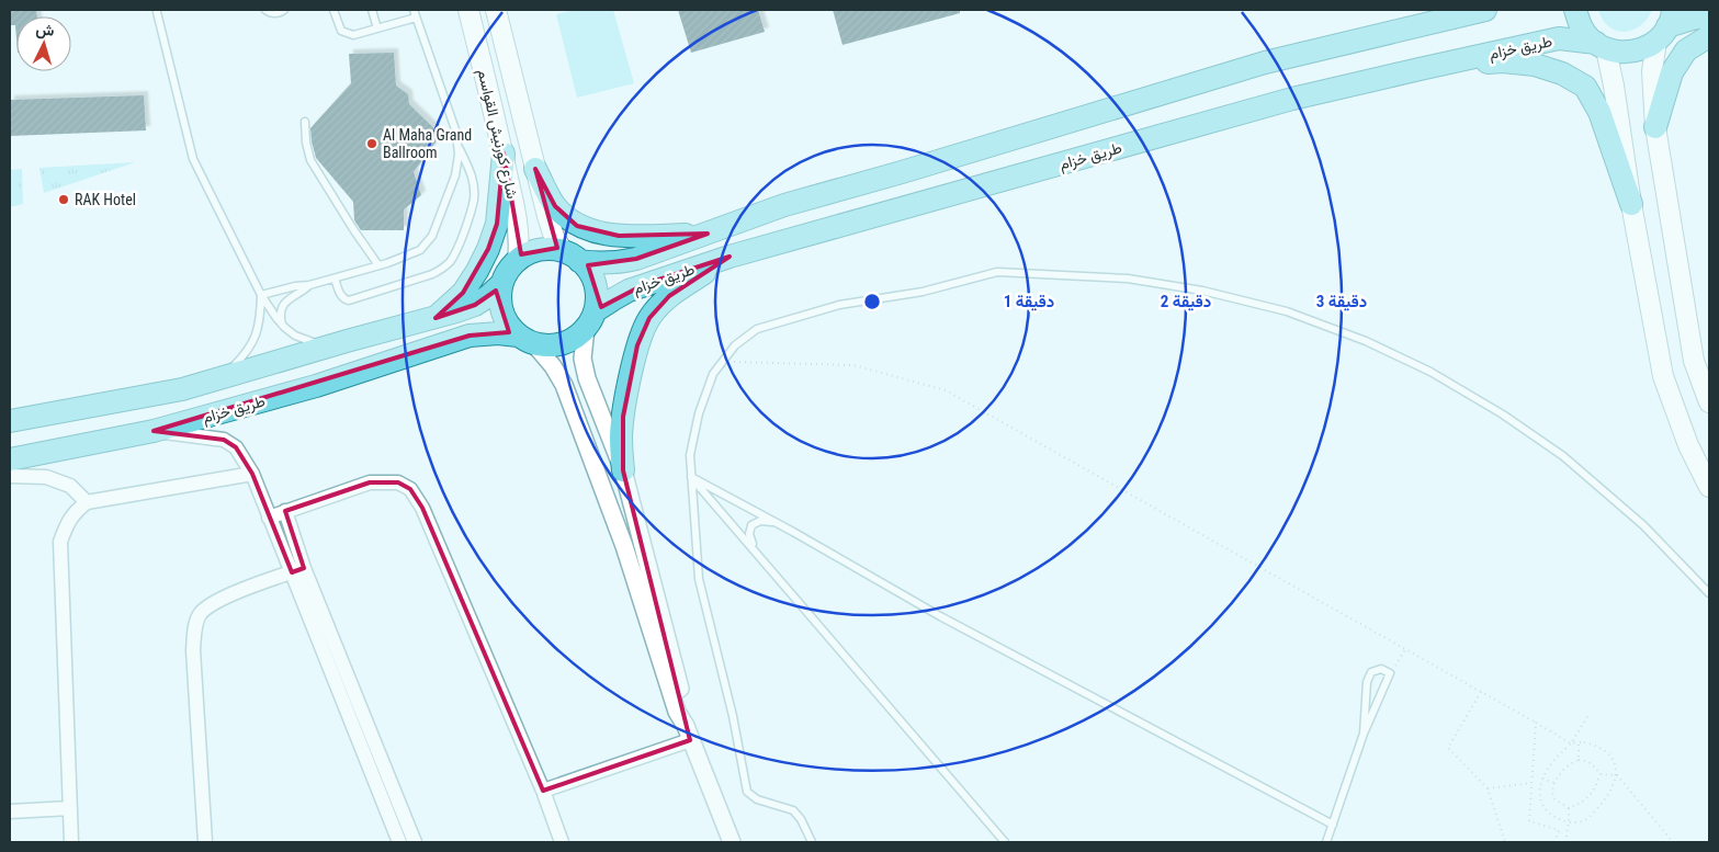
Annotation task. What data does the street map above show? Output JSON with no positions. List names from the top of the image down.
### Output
{
  "streets": {
    "main road": ["طريق خزام", "شارع كورنيش القواسم"]
  },
  "crossings": [
    ["طريق خزام", "شارع كورنيش القواسم"]
  ],
  "places": ["Al Maha Grand Ballroom", "RAK Hotel"],
  "north": "top",
  "rings": ["1 دقيقة", "2 دقيقة", "3 دقيقة"]
}
